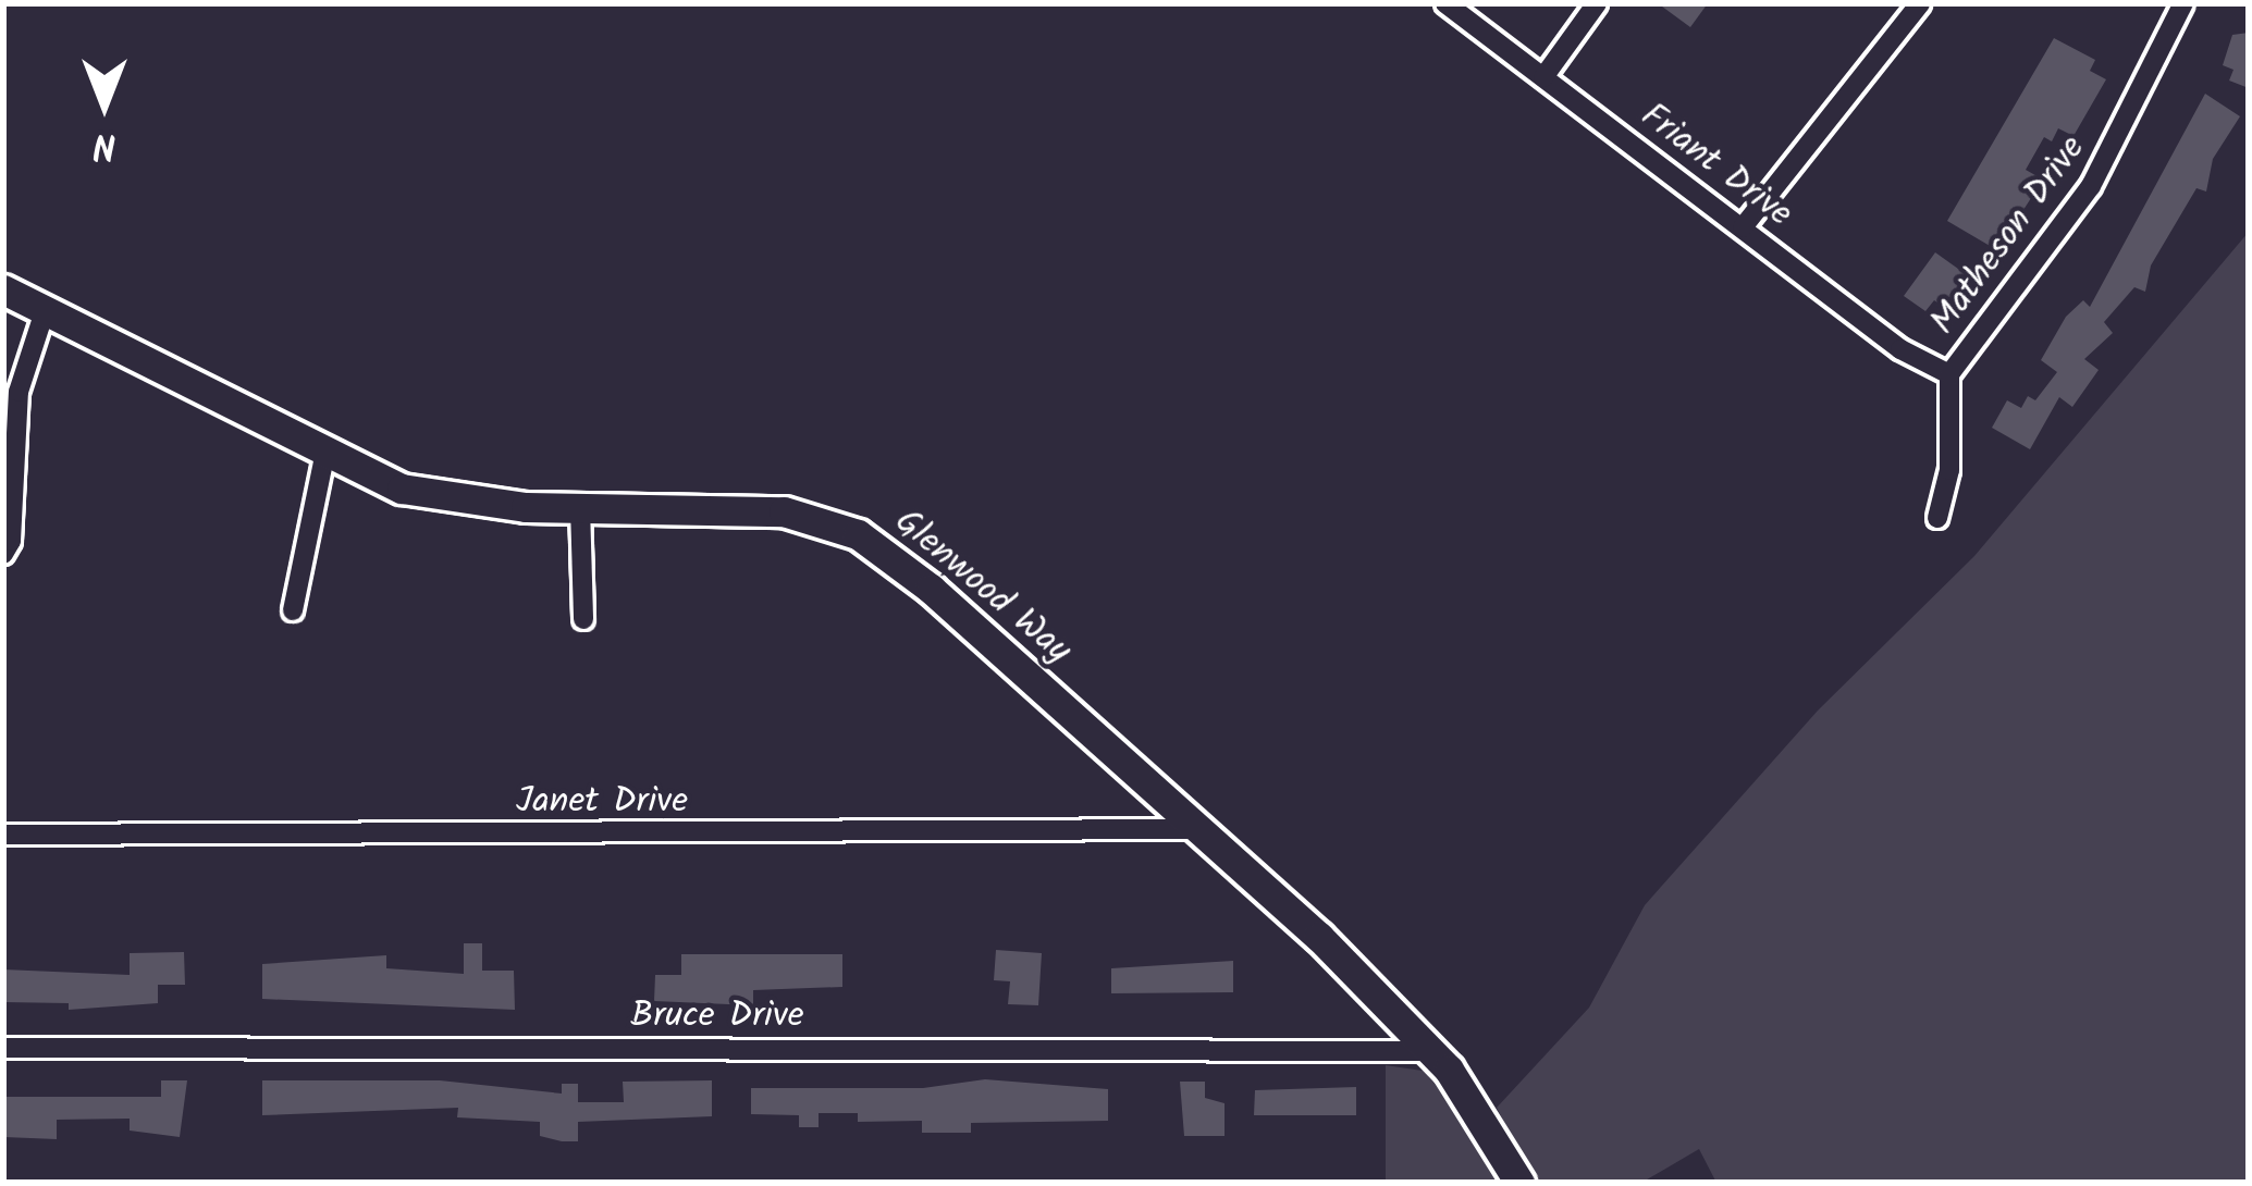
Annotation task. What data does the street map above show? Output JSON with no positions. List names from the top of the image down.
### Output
{
  "streets": {
    "street": [
      "Friant Drive",
      "Matheson Drive",
      "Glenwood Way",
      "Janet Drive",
      "Bruce Drive"
    ]
  },
  "crossings": [
    ["Friant Drive", "Matheson Drive"],
    ["Glenwood Way", "Janet Drive"],
    ["Glenwood Way", "Bruce Drive"]
  ],
  "north": "bottom"
}
